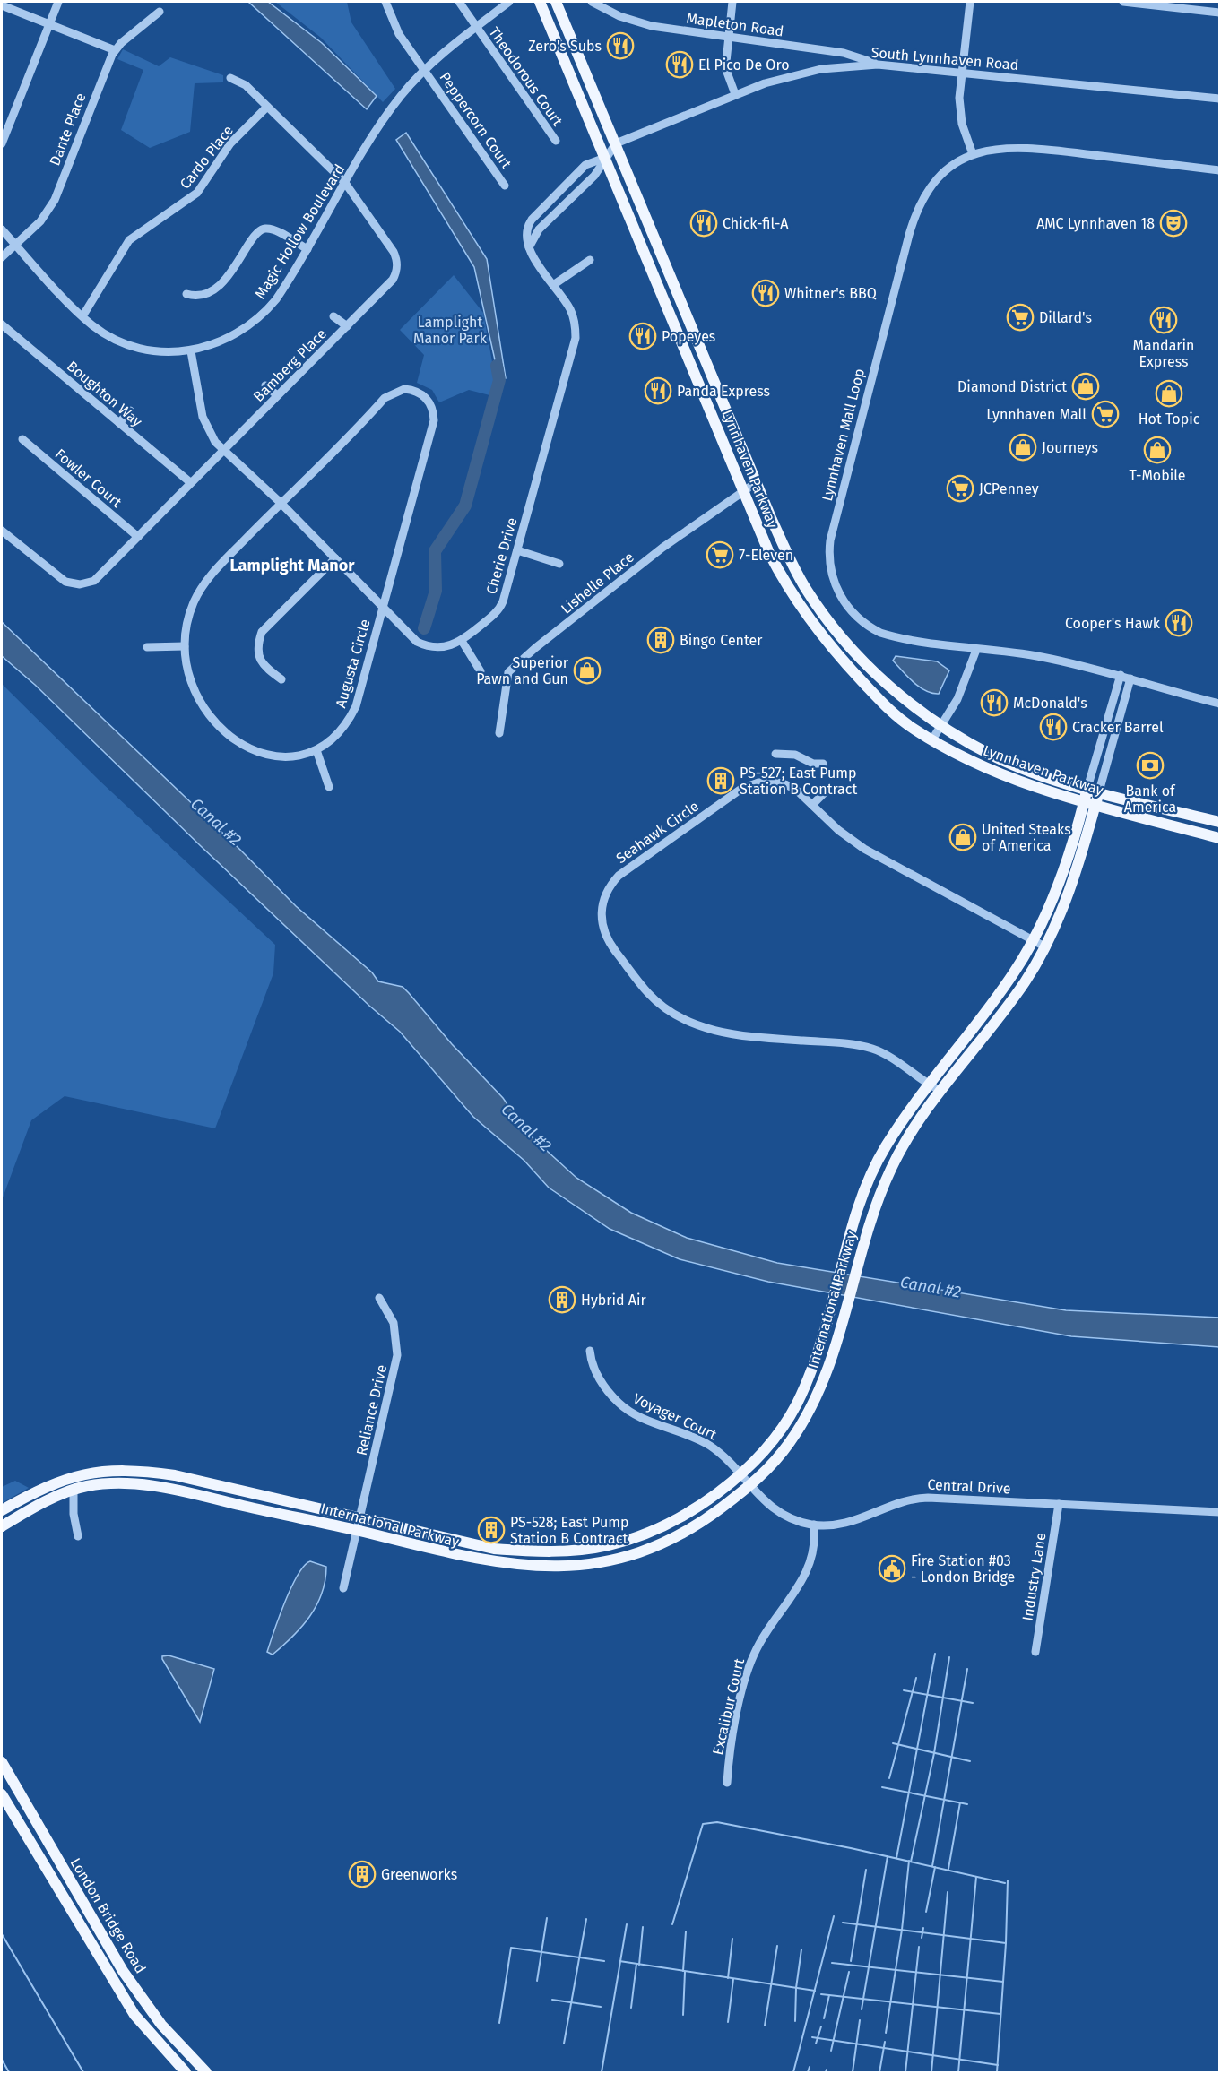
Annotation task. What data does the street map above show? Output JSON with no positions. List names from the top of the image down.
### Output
{
  "streets": {
    "main road": ["Lynnhaven Parkway", "International Parkway", "London Bridge Road"],
    "street": [
      "Mapleton Road",
      "South Lynnhaven Road",
      "Theodorous Court",
      "Peppercorn Court",
      "Dante Place",
      "Cardo Place",
      "Magic Hollow Boulevard",
      "Bamberg Place",
      "Boughton Way",
      "Lynnhaven Mall Loop",
      "Fowler Court",
      "Cherie Drive",
      "Lishelle Place",
      "Augusta Circle",
      "Seahawk Circle",
      "Reliance Drive",
      "Voyager Court",
      "Central Drive",
      "Industry Lane",
      "Excalibur Court"
    ]
  },
  "crossings": [
    ["Mapleton Road", "South Lynnhaven Road"],
    ["South Lynnhaven Road", "Lynnhaven Parkway"],
    ["Theodorous Court", "Magic Hollow Boulevard"],
    ["Peppercorn Court", "Magic Hollow Boulevard"],
    ["Dante Place", "Magic Hollow Boulevard"],
    ["Cardo Place", "Magic Hollow Boulevard"],
    ["Cardo Place", "Bamberg Place"],
    ["Magic Hollow Boulevard", "Bamberg Place"],
    ["Magic Hollow Boulevard", "Cherie Drive"],
    ["Bamberg Place", "Boughton Way"],
    ["Bamberg Place", "Fowler Court"],
    ["Bamberg Place", "Cherie Drive"],
    ["Lynnhaven Parkway", "Lishelle Place"],
    ["Lynnhaven Parkway", "International Parkway"],
    ["Cherie Drive", "Augusta Circle"],
    ["Seahawk Circle", "International Parkway"],
    ["International Parkway", "Reliance Drive"],
    ["International Parkway", "Voyager Court"],
    ["International Parkway", "Central Drive"],
    ["Voyager Court", "Central Drive"],
    ["Central Drive", "Industry Lane"],
    ["Central Drive", "Excalibur Court"]
  ],
  "districts": ["Lamplight Manor"],
  "water": ["Canal #2"],
  "parks": ["Lamplight Manor Park"],
  "places": {
    "restaurant": [
      "Zero's Subs",
      "El Pico De Oro",
      "Chick-fil-A",
      "Whitner's BBQ",
      "Mandarin Express",
      "Popeyes",
      "Panda Express",
      "Cooper's Hawk",
      "McDonald's",
      "Cracker Barrel"
    ],
    "theatre": ["AMC Lynnhaven 18"],
    "supermarket": [
      "Dillard's",
      "Lynnhaven Mall",
      "JCPenney",
      "7-Eleven"
    ],
    "shop": [
      "Diamond District",
      "Hot Topic",
      "Journeys",
      "T-Mobile",
      "Superior Pawn and Gun",
      "United Steaks of America"
    ],
    "building": [
      "Bingo Center",
      "PS-527; East Pump Station B Contract",
      "Hybrid Air",
      "PS-528; East Pump Station B Contract",
      "Greenworks"
    ],
    "bank": ["Bank of America"],
    "public building": ["Fire Station #03 - London Bridge"]
  }
}
